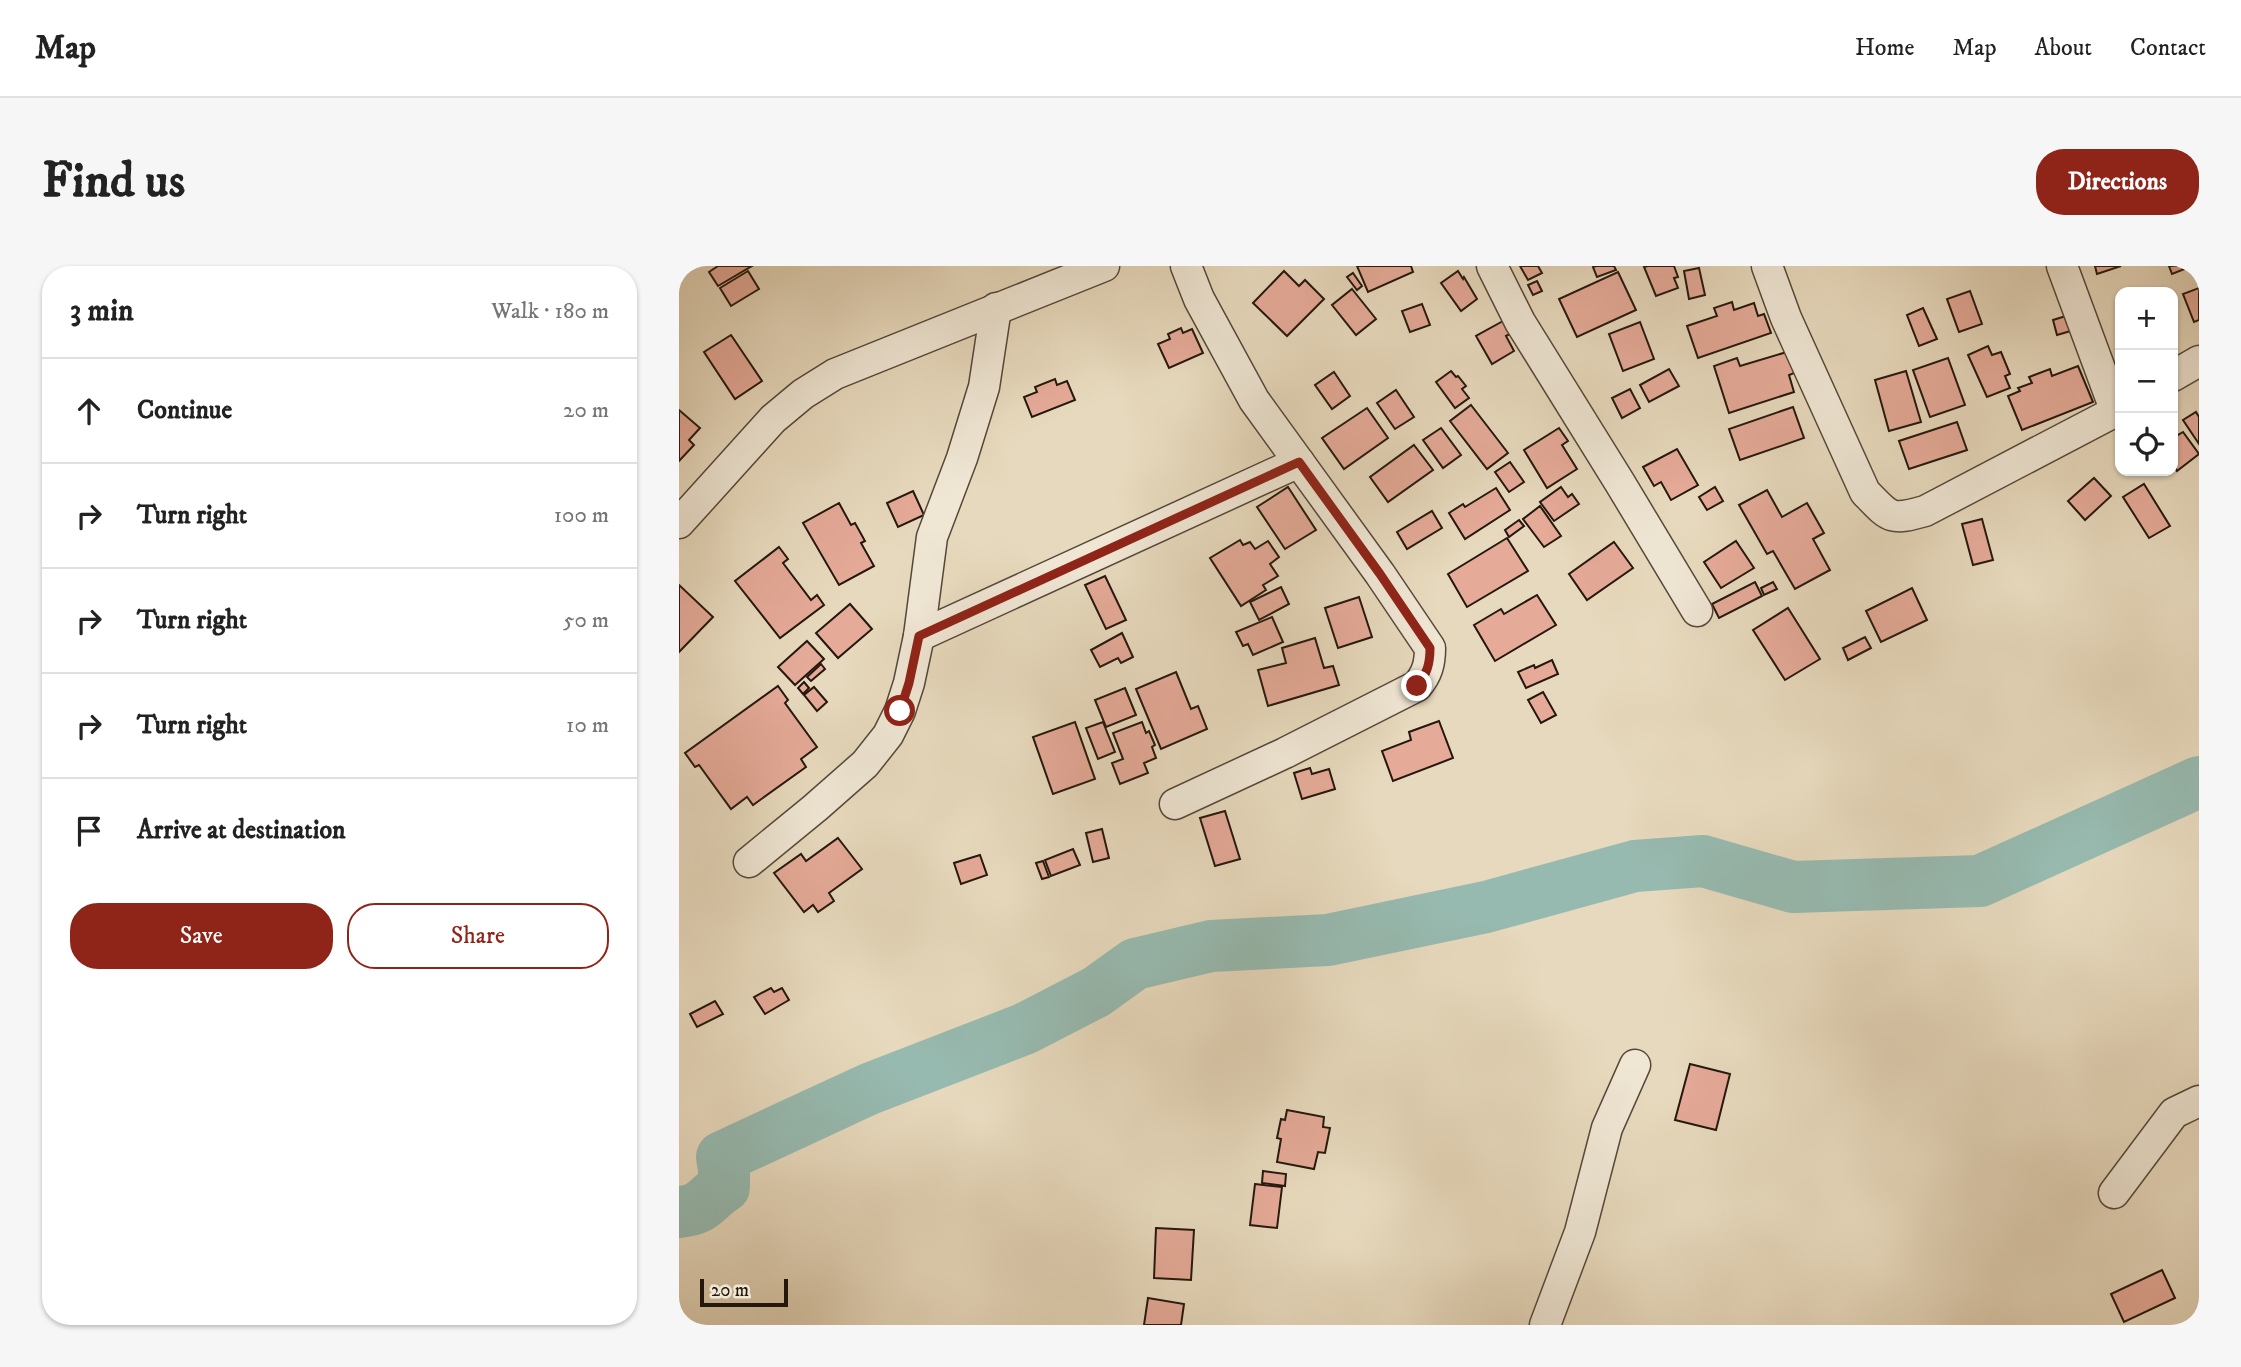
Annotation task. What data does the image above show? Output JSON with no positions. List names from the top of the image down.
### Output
{
  "scale_bar": "20 m",
  "page": {
    "header": "Map",
    "nav": [
      "Home",
      "Map",
      "About",
      "Contact"
    ],
    "buttons": [
      "Directions",
      ["Save", "Share"]
    ],
    "title": "Find us",
    "heading": ["3 min", "Walk · 180 m"],
    "map_buttons": ["+", "−"],
    "list": [
      ["Continue", "20 m"],
      ["Turn right", "100 m"],
      ["Turn right", "50 m"],
      ["Turn right", "10 m"],
      "Arrive at destination"
    ],
    "scale": "20 m"
  }
}
